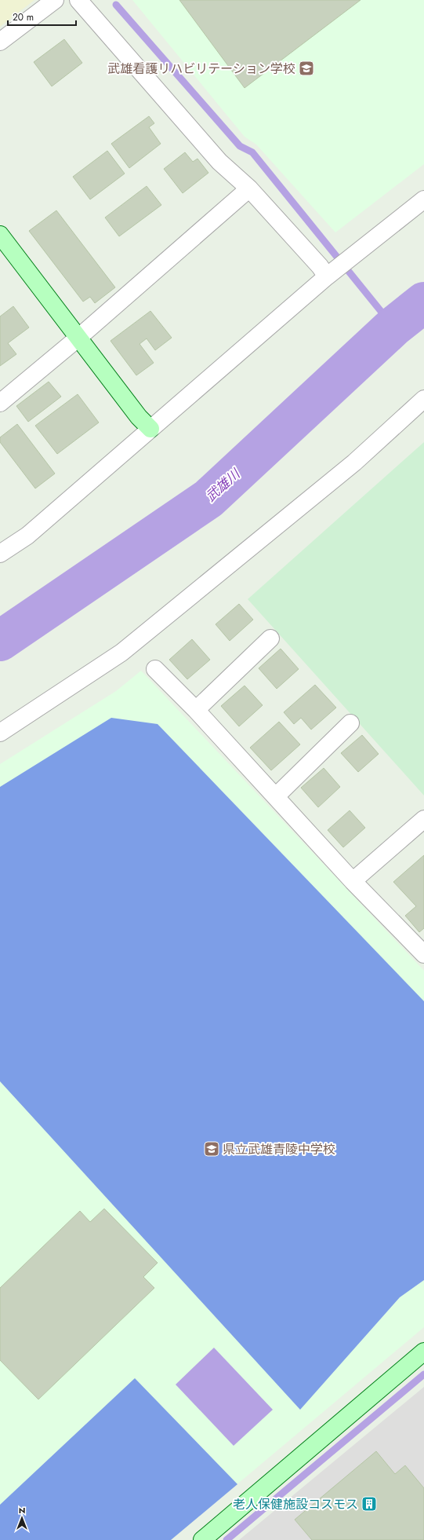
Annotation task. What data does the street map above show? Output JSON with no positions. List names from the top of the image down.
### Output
{
  "water": ["武雄川"],
  "places": {
    "school or university": ["武雄看護リハビリテーション学校", "県立武雄青陵中学校"],
    "building": ["老人保健施設コスモス"]
  },
  "scale_bar": "20 m",
  "north": "top"
}
